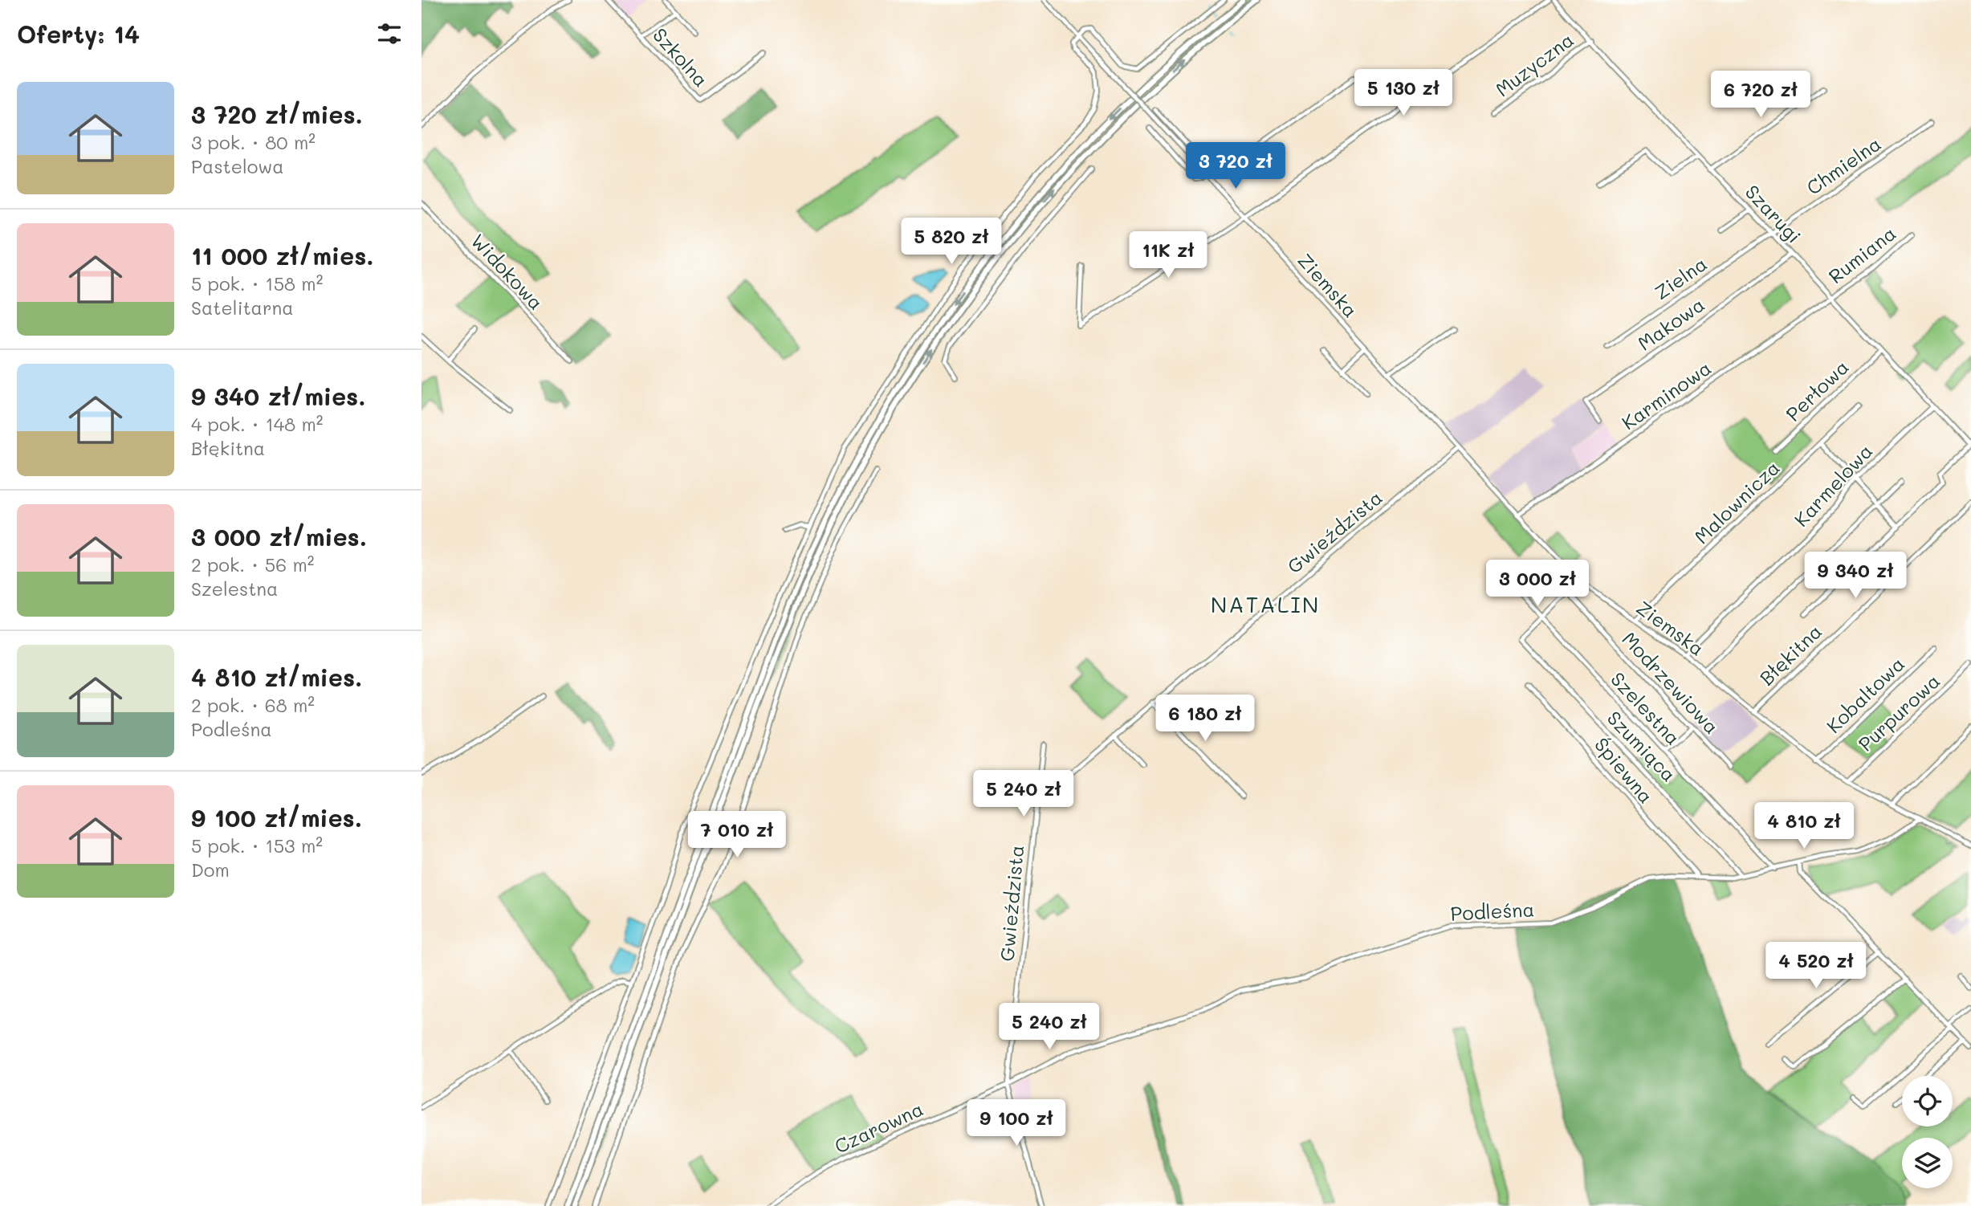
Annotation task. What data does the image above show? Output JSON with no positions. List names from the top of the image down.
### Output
{
  "streets": {
    "street": [
      "Szkolna",
      "Muzyczna",
      "Chmielna",
      "Szarugi",
      "Rumiana",
      "Widokowa",
      "Zielna",
      "Ziemska",
      "Makowa",
      "Perłowa",
      "Karminowa",
      "Karmelowa",
      "Malownicza",
      "Gwieździsta",
      "Błękitna",
      "Modrzewiowa",
      "Kobaltowa",
      "Szelestna",
      "Purpurowa",
      "Szumiąca",
      "Śpiewna",
      "Podleśna",
      "Czarowna"
    ]
  },
  "crossings": [
    ["Muzyczna", "Szarugi"],
    ["Chmielna", "Szarugi"],
    ["Chmielna", "Zielna"],
    ["Szarugi", "Rumiana"],
    ["Szarugi", "Zielna"],
    ["Szarugi", "Makowa"],
    ["Szarugi", "Perłowa"],
    ["Szarugi", "Karminowa"],
    ["Szarugi", "Karmelowa"],
    ["Rumiana", "Karminowa"],
    ["Ziemska", "Karminowa"],
    ["Ziemska", "Karmelowa"],
    ["Ziemska", "Malownicza"],
    ["Ziemska", "Gwieździsta"],
    ["Ziemska", "Błękitna"],
    ["Ziemska", "Kobaltowa"],
    ["Ziemska", "Purpurowa"],
    ["Ziemska", "Podleśna"],
    ["Gwieździsta", "Podleśna"],
    ["Gwieździsta", "Czarowna"],
    ["Szelestna", "Szumiąca"],
    ["Szelestna", "Podleśna"],
    ["Szumiąca", "Podleśna"],
    ["Śpiewna", "Podleśna"],
    ["Podleśna", "Czarowna"]
  ],
  "districts": ["NATALIN"],
  "page": {
    "heading": "Oferty: 14",
    "list": [
      {
        "name": "3 720 zł/mies.",
        "note": "3 pok. · 80 m² · Pastelowa"
      },
      {
        "name": "11 000 zł/mies.",
        "note": "5 pok. · 158 m² · Satelitarna"
      },
      {
        "name": "9 340 zł/mies.",
        "note": "4 pok. · 148 m² · Błękitna"
      },
      {
        "name": "3 000 zł/mies.",
        "note": "2 pok. · 56 m² · Szelestna"
      },
      {
        "name": "4 810 zł/mies.",
        "note": "2 pok. · 68 m² · Podleśna"
      },
      {
        "name": "9 100 zł/mies.",
        "note": "5 pok. · 153 m² · Dom"
      }
    ],
    "price": [
      "5 130 zł",
      "6 720 zł",
      "3 720 zł",
      "5 820 zł",
      "11K zł",
      "9 340 zł",
      "3 000 zł",
      "6 180 zł",
      "5 240 zł",
      "4 810 zł",
      "7 010 zł",
      "4 520 zł",
      "5 240 zł",
      "9 100 zł"
    ]
  }
}
